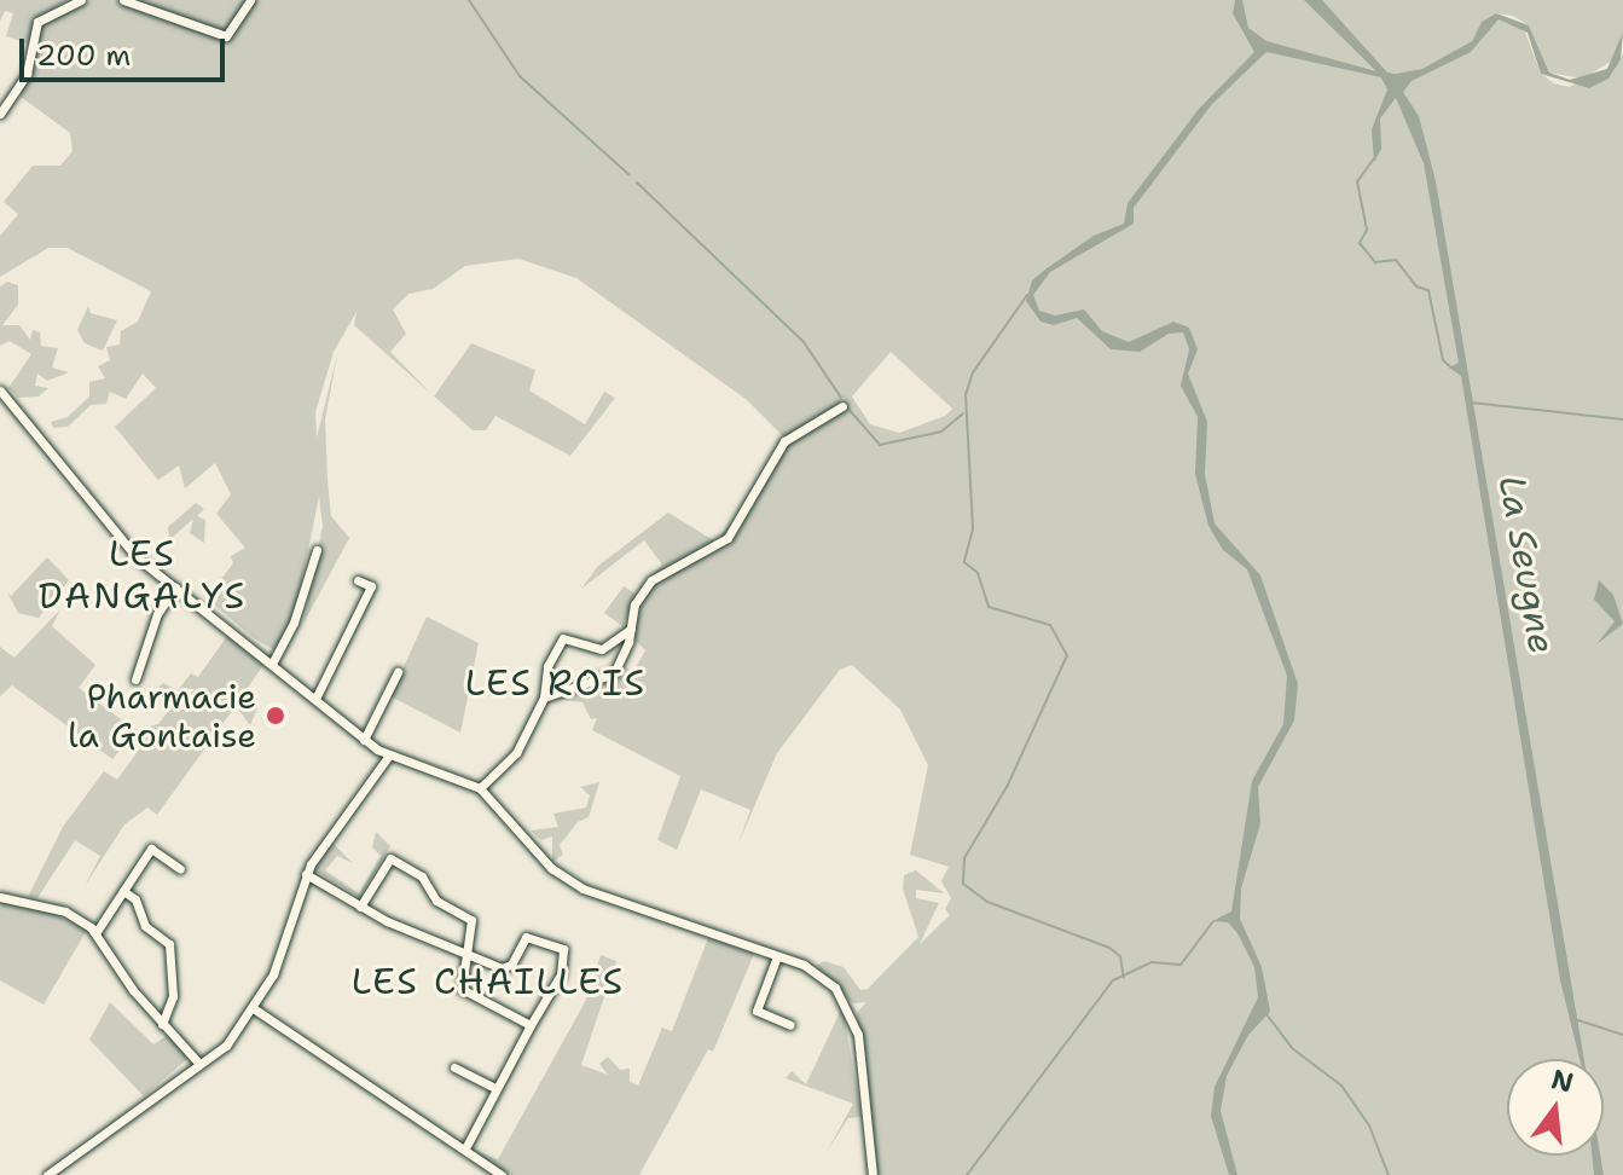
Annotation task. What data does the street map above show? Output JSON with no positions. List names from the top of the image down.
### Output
{
  "districts": ["LES DANGALYS", "LES ROIS", "LES CHAILLES"],
  "water": ["La Seugne"],
  "places": ["Pharmacie la Gontaise"],
  "scale_bar": "200 m",
  "north": "top"
}
